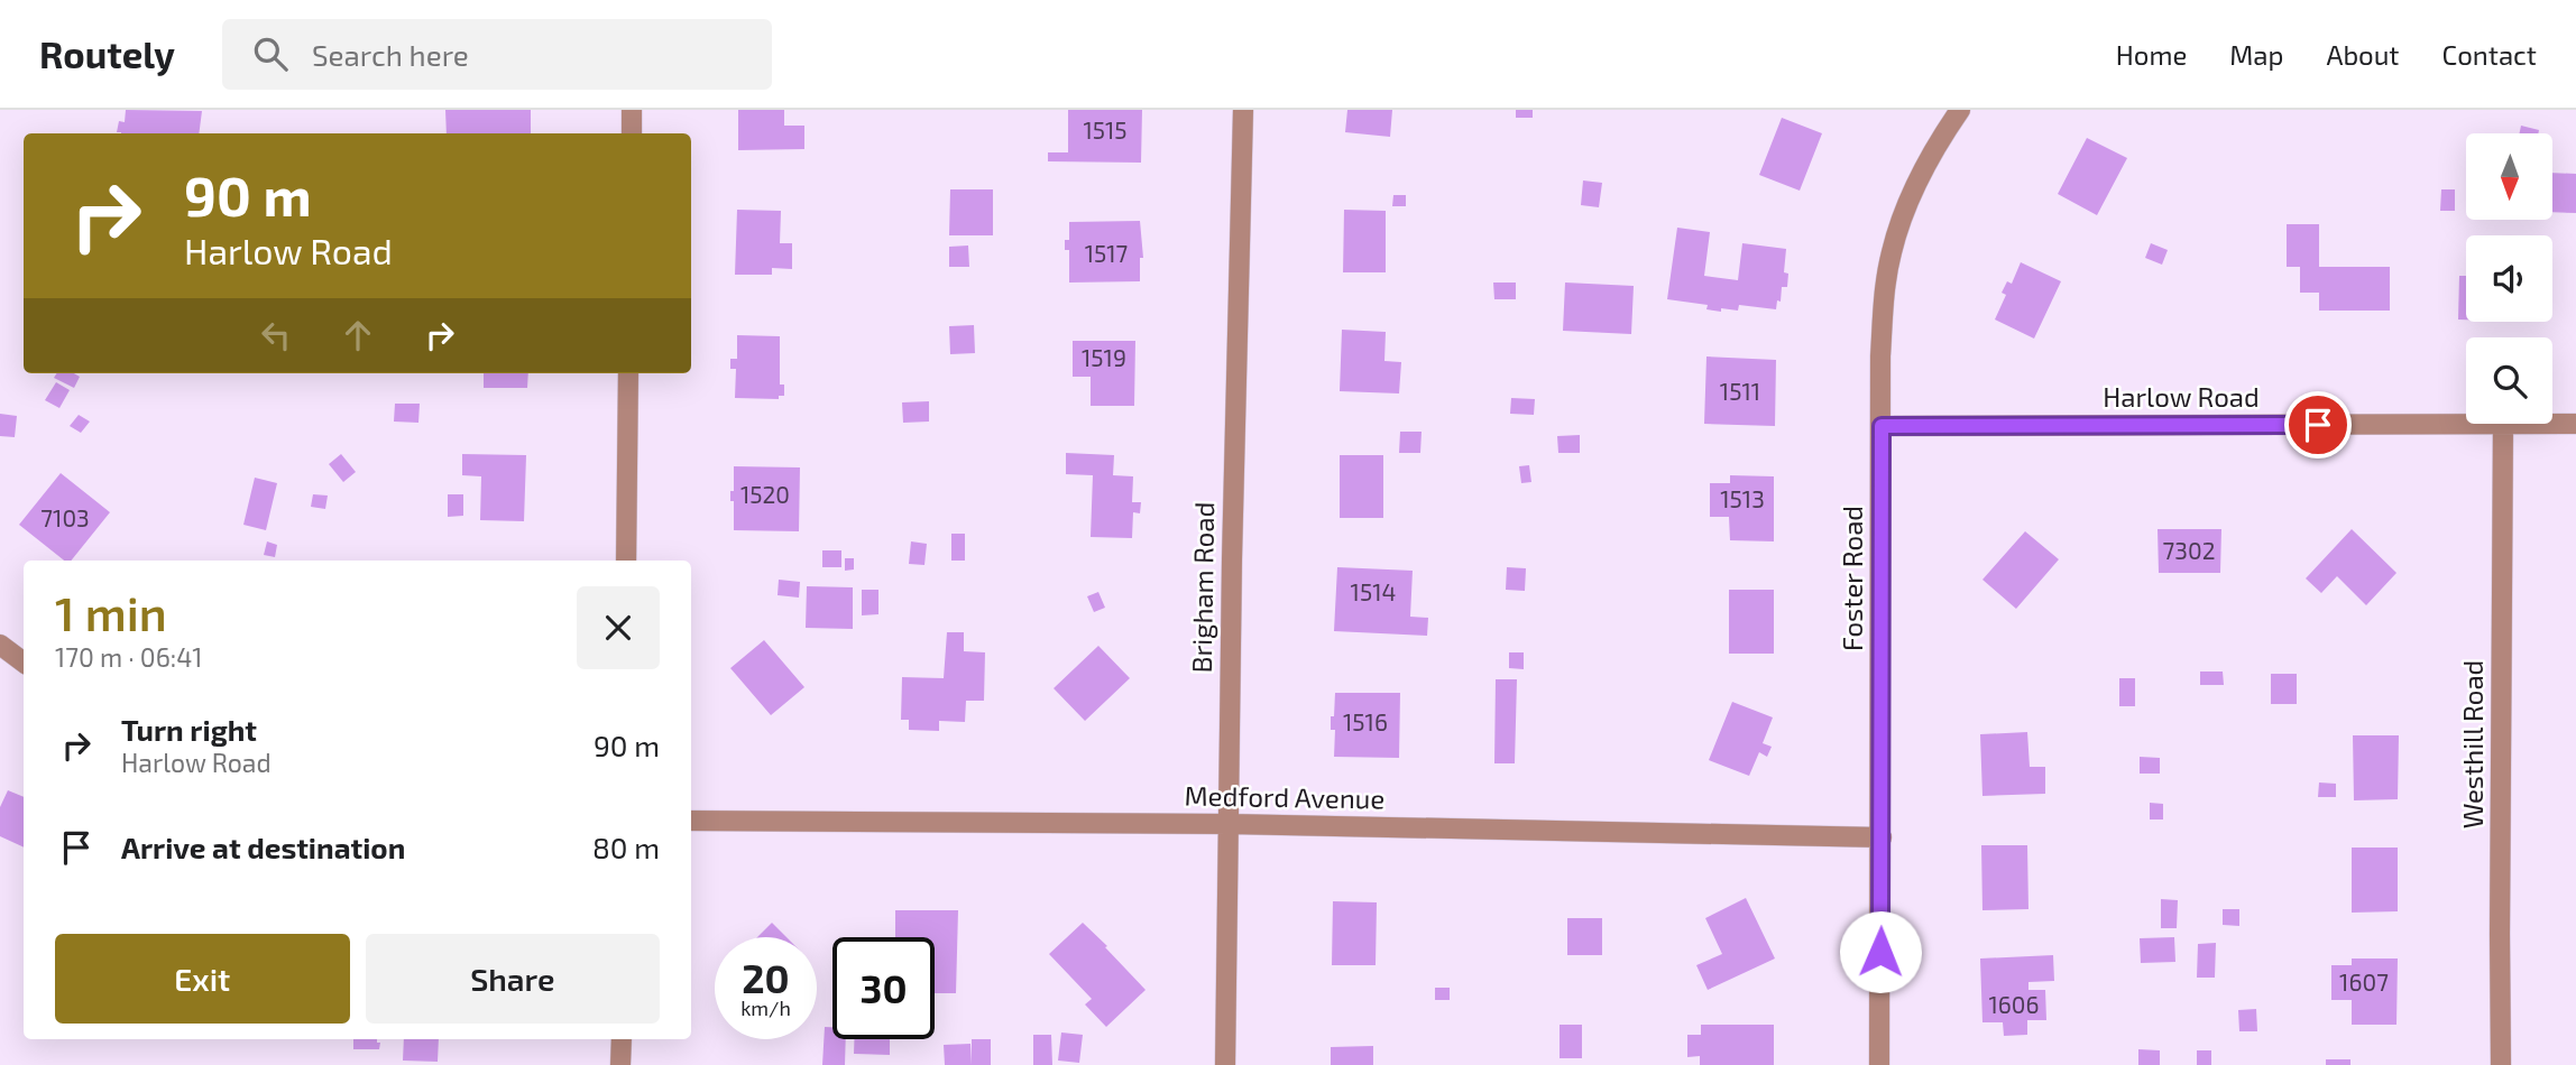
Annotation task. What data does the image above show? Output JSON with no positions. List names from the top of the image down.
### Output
{
  "streets": {
    "street": [
      "Harlow Road",
      "Foster Road",
      "Brigham Road",
      "Westhill Road",
      "Medford Avenue"
    ]
  },
  "crossings": [
    ["Harlow Road", "Foster Road"],
    ["Harlow Road", "Westhill Road"],
    ["Foster Road", "Medford Avenue"],
    ["Brigham Road", "Medford Avenue"]
  ],
  "house_numbers": [
    "1515",
    "1517",
    "1519",
    "1511",
    "1520",
    "1513",
    "7103",
    "7302",
    "1514",
    "1516",
    "1607",
    "1606"
  ],
  "north": "bottom",
  "page": {
    "header": "Routely",
    "search": "Search here",
    "nav": [
      "Home",
      "Map",
      "About",
      "Contact"
    ],
    "turn": ["90 m", "Harlow Road"],
    "heading": ["1 min", "170 m · 06:41"],
    "list": [
      {
        "name": "Turn right",
        "note": "Harlow Road",
        "value": "90 m"
      },
      {
        "name": "Arrive at destination",
        "value": "80 m"
      }
    ],
    "buttons": ["Exit", "Share"],
    "speed": "20 km/h",
    "limit": "30"
  }
}
